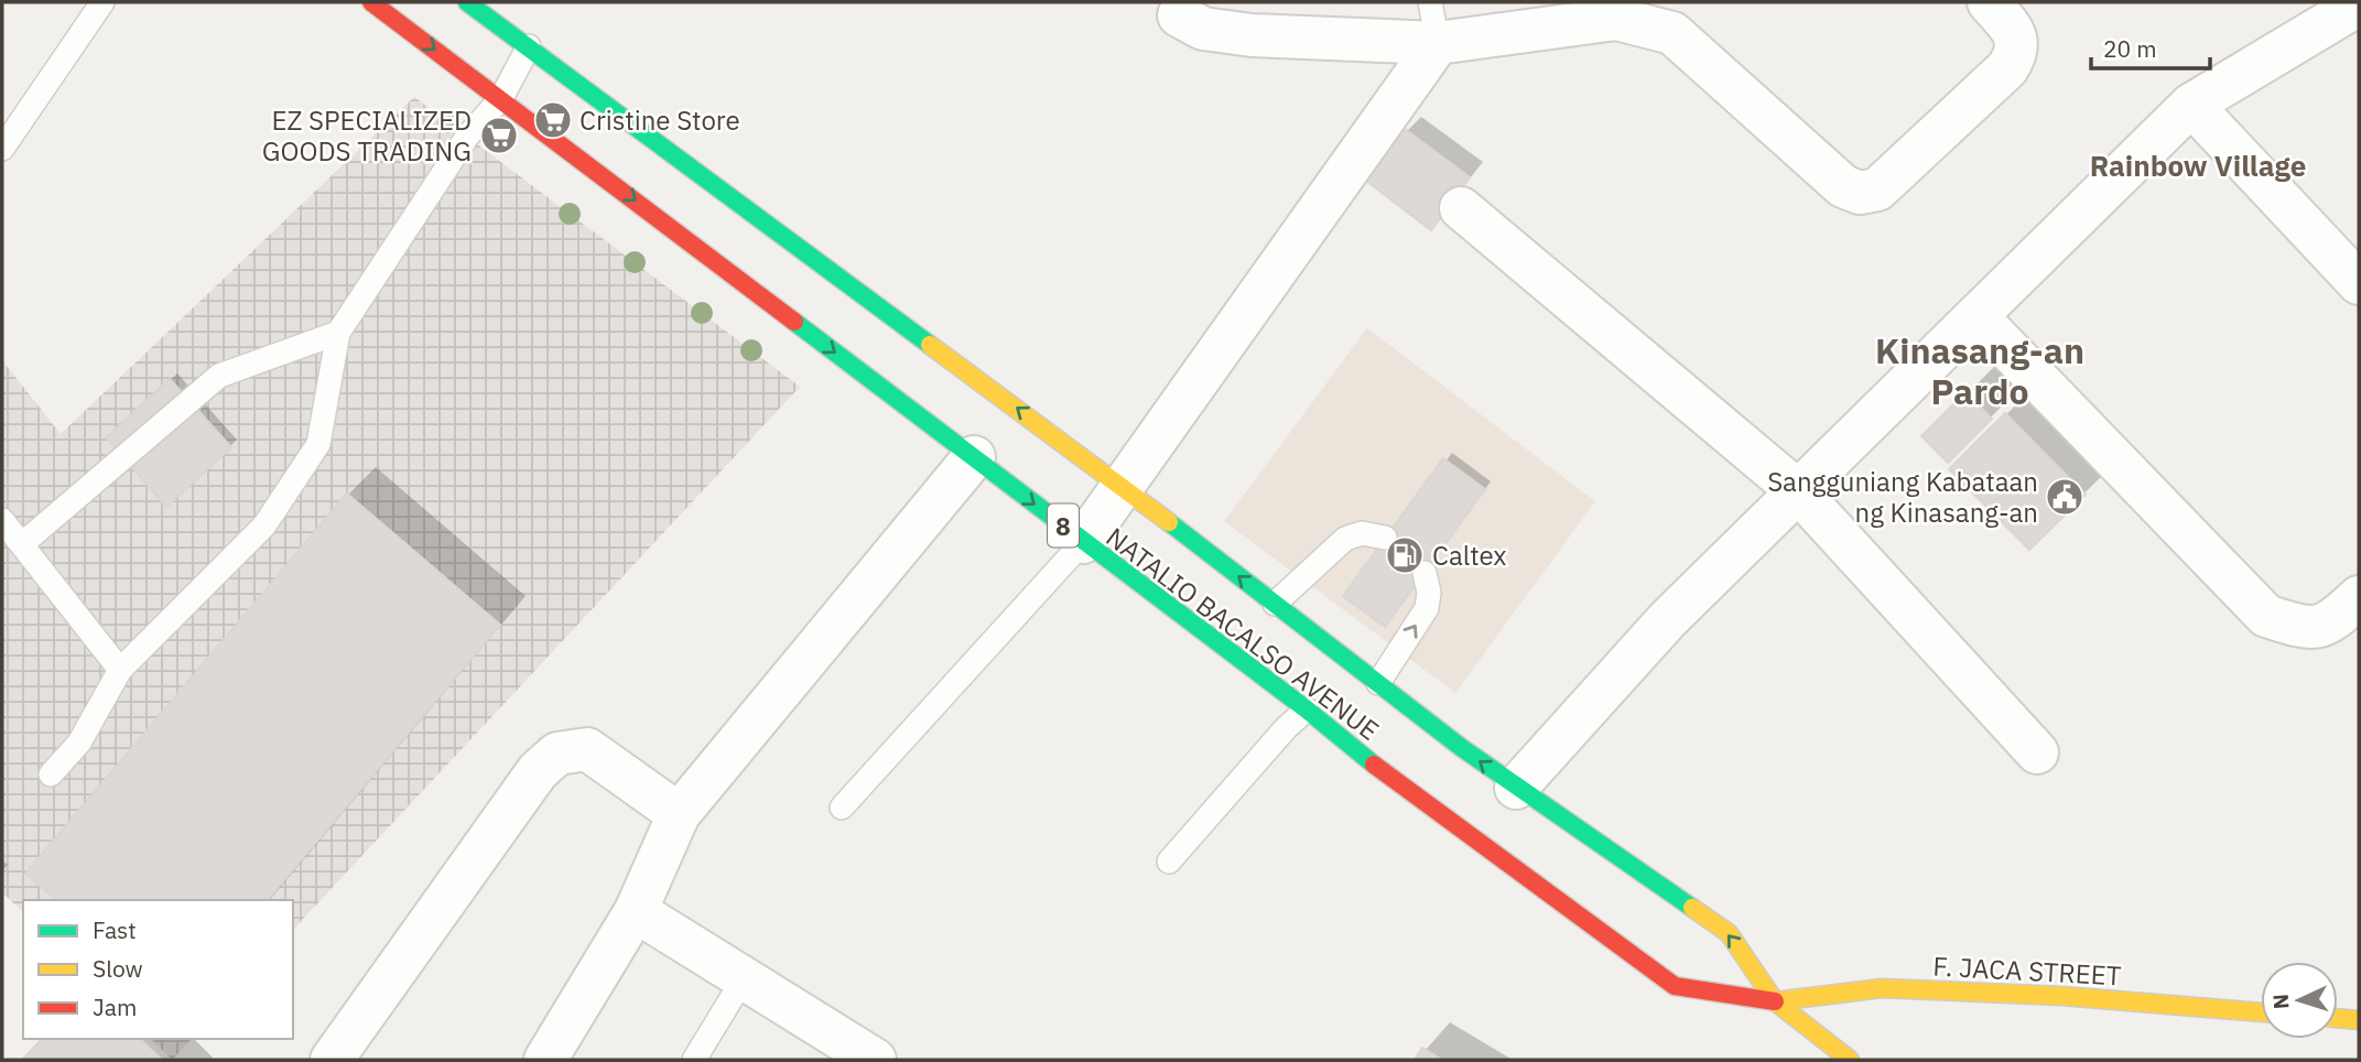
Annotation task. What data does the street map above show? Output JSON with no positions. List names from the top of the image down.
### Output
{
  "streets": {
    "main road": ["8", "NATALIO BACALSO AVENUE", "F. JACA STREET"]
  },
  "crossings": [
    ["NATALIO BACALSO AVENUE", "F. JACA STREET"]
  ],
  "districts": ["Rainbow Village", "Kinasang-an Pardo"],
  "places": {
    "supermarket": ["Cristine Store", "EZ SPECIALIZED GOODS TRADING"],
    "public building": ["Sangguniang Kabataan ng Kinasang-an"],
    "fuel station": ["Caltex"]
  },
  "legend": ["Fast", "Slow", "Jam"],
  "scale_bar": "20 m",
  "north": "left"
}
